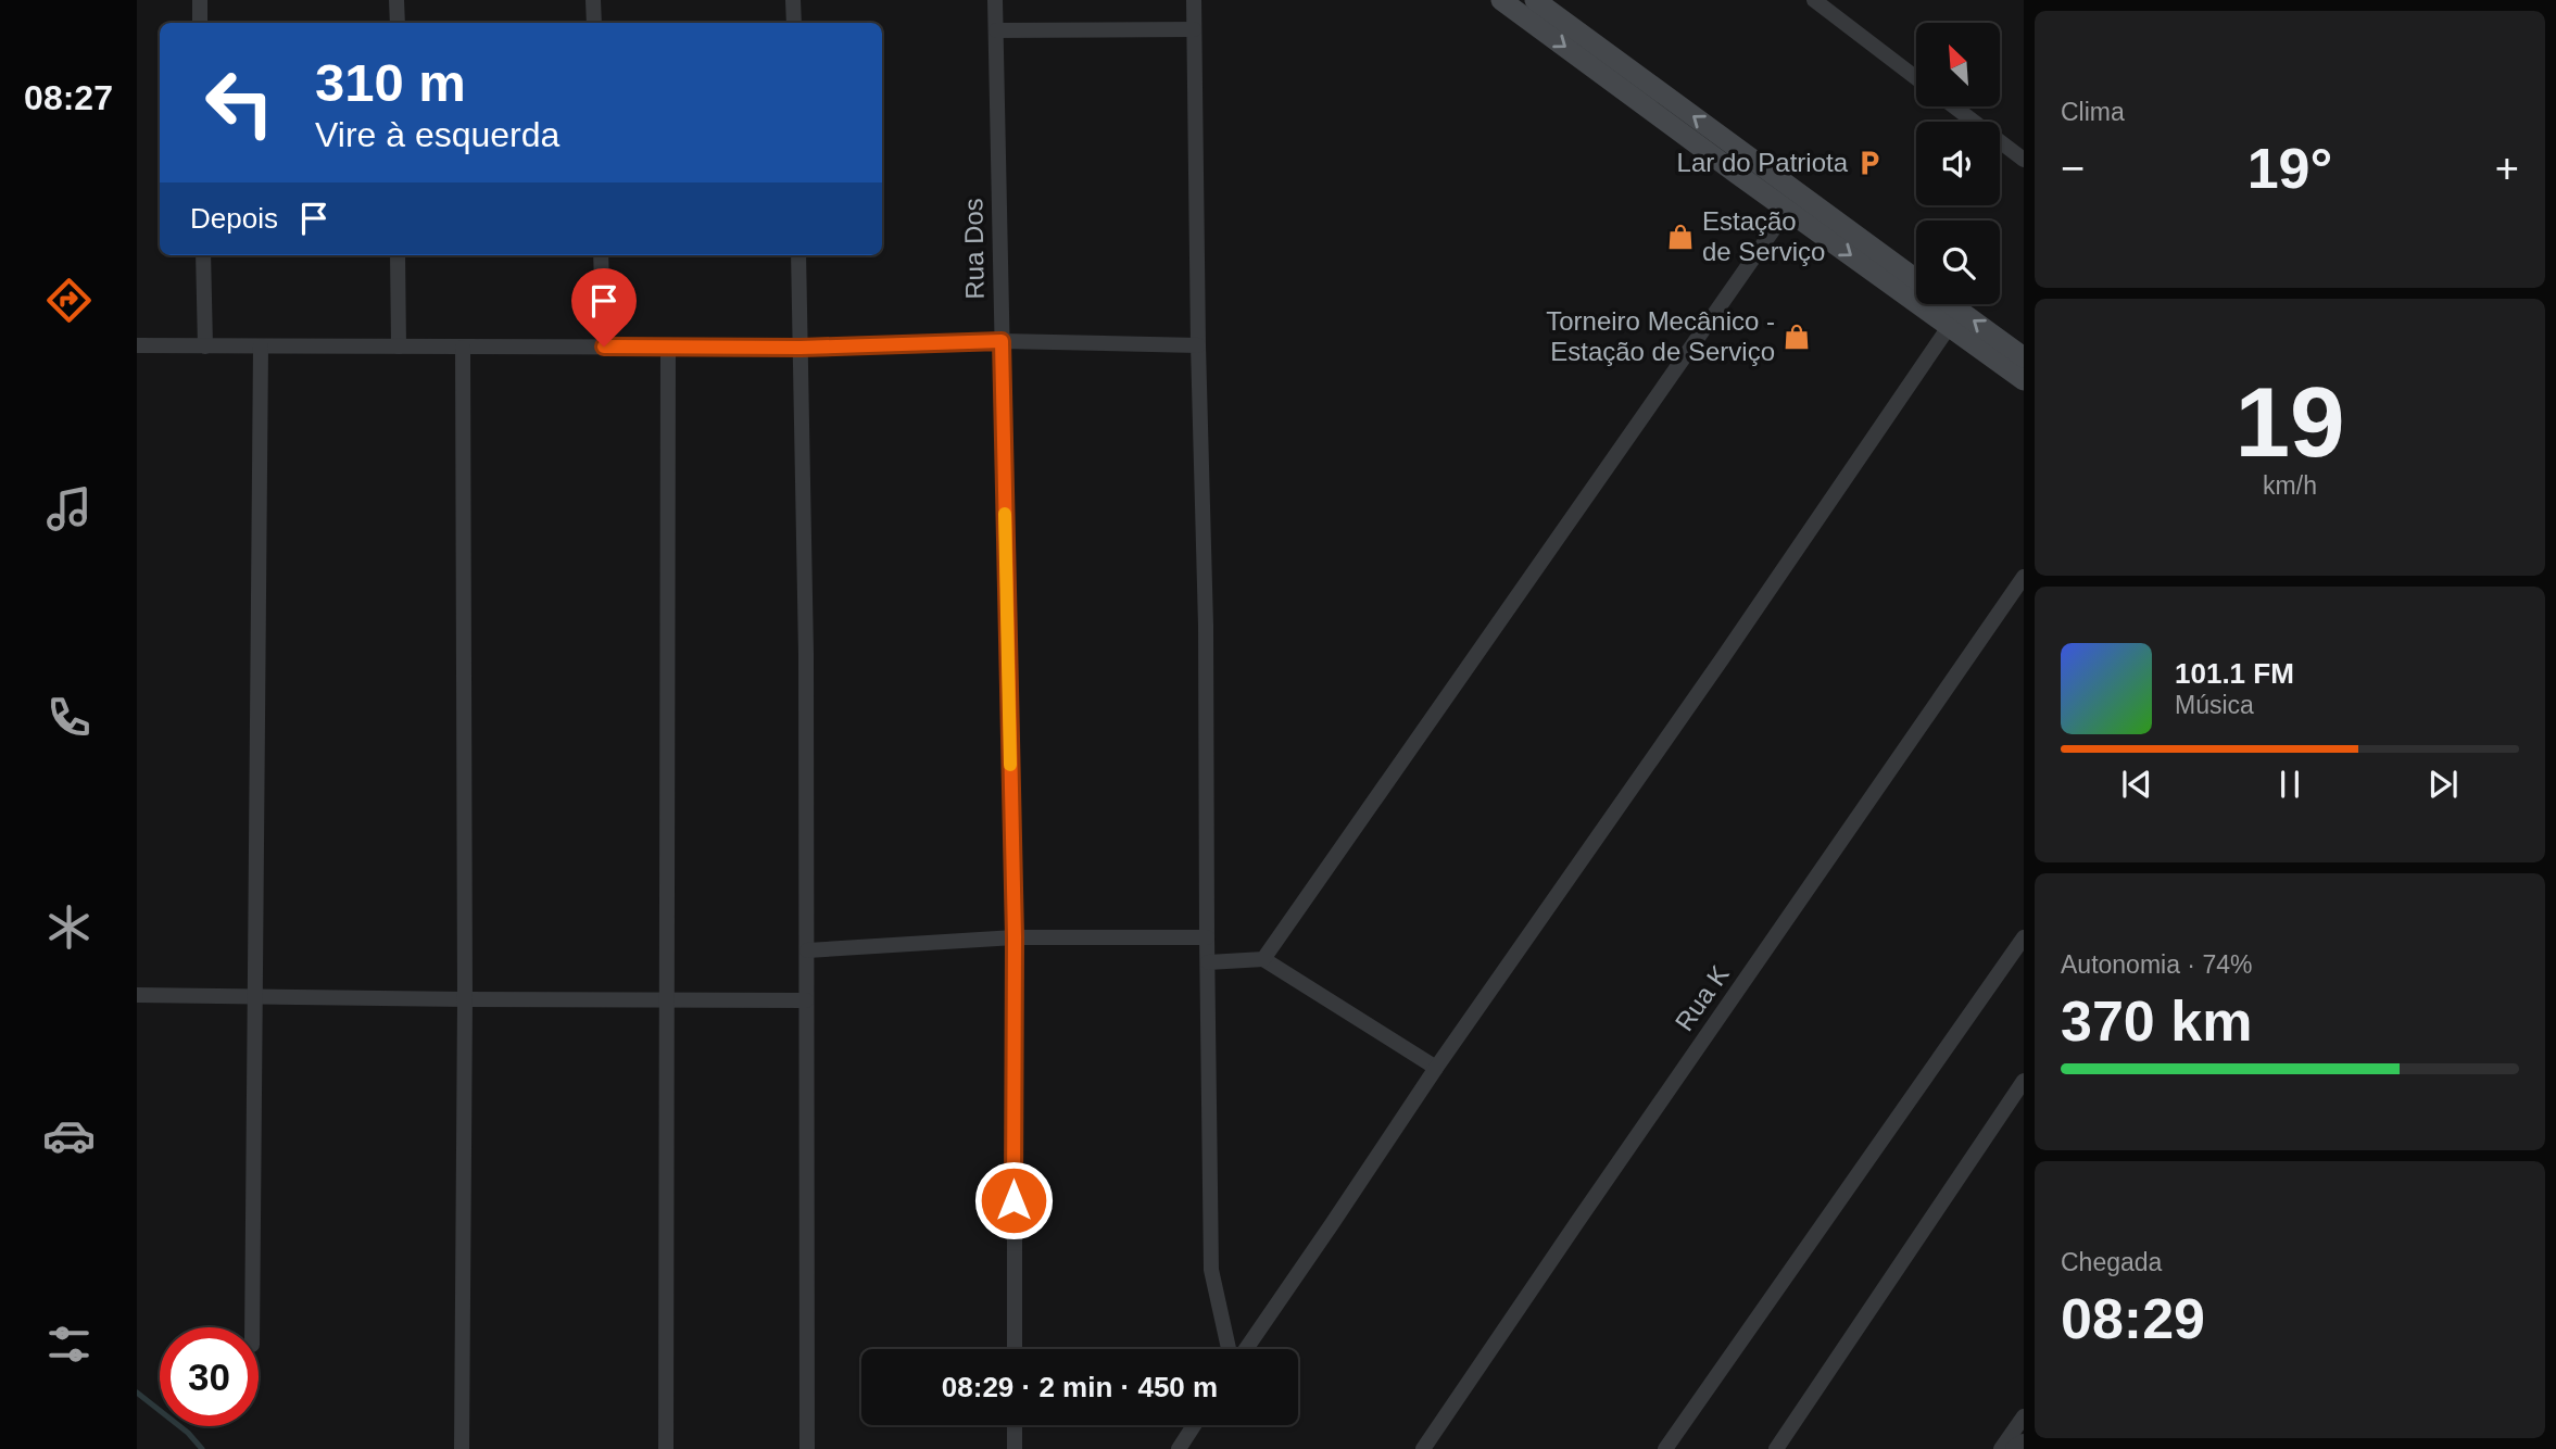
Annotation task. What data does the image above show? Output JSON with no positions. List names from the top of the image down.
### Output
{
  "streets": {
    "street": ["Rua Dos", "Rua K"]
  },
  "places": {
    "parking": ["Lar do Patriota"],
    "shop": ["Estação de Serviço", "Torneiro Mecânico - Estação de Serviço"]
  },
  "north": "top left",
  "page": {
    "tabs": "08:27",
    "tile": [
      "Clima",
      ["19", "km/h"],
      ["Autonomia · 74%", "370 km"],
      ["Chegada", "08:29"]
    ],
    "turn": ["310 m", "Vire à esquerda"],
    "heat": ["−", "19°", "+"],
    "then": "Depois",
    "song": ["101.1 FM", "Música"],
    "limit": "30",
    "trip": "08:29 · 2 min · 450 m"
  }
}
